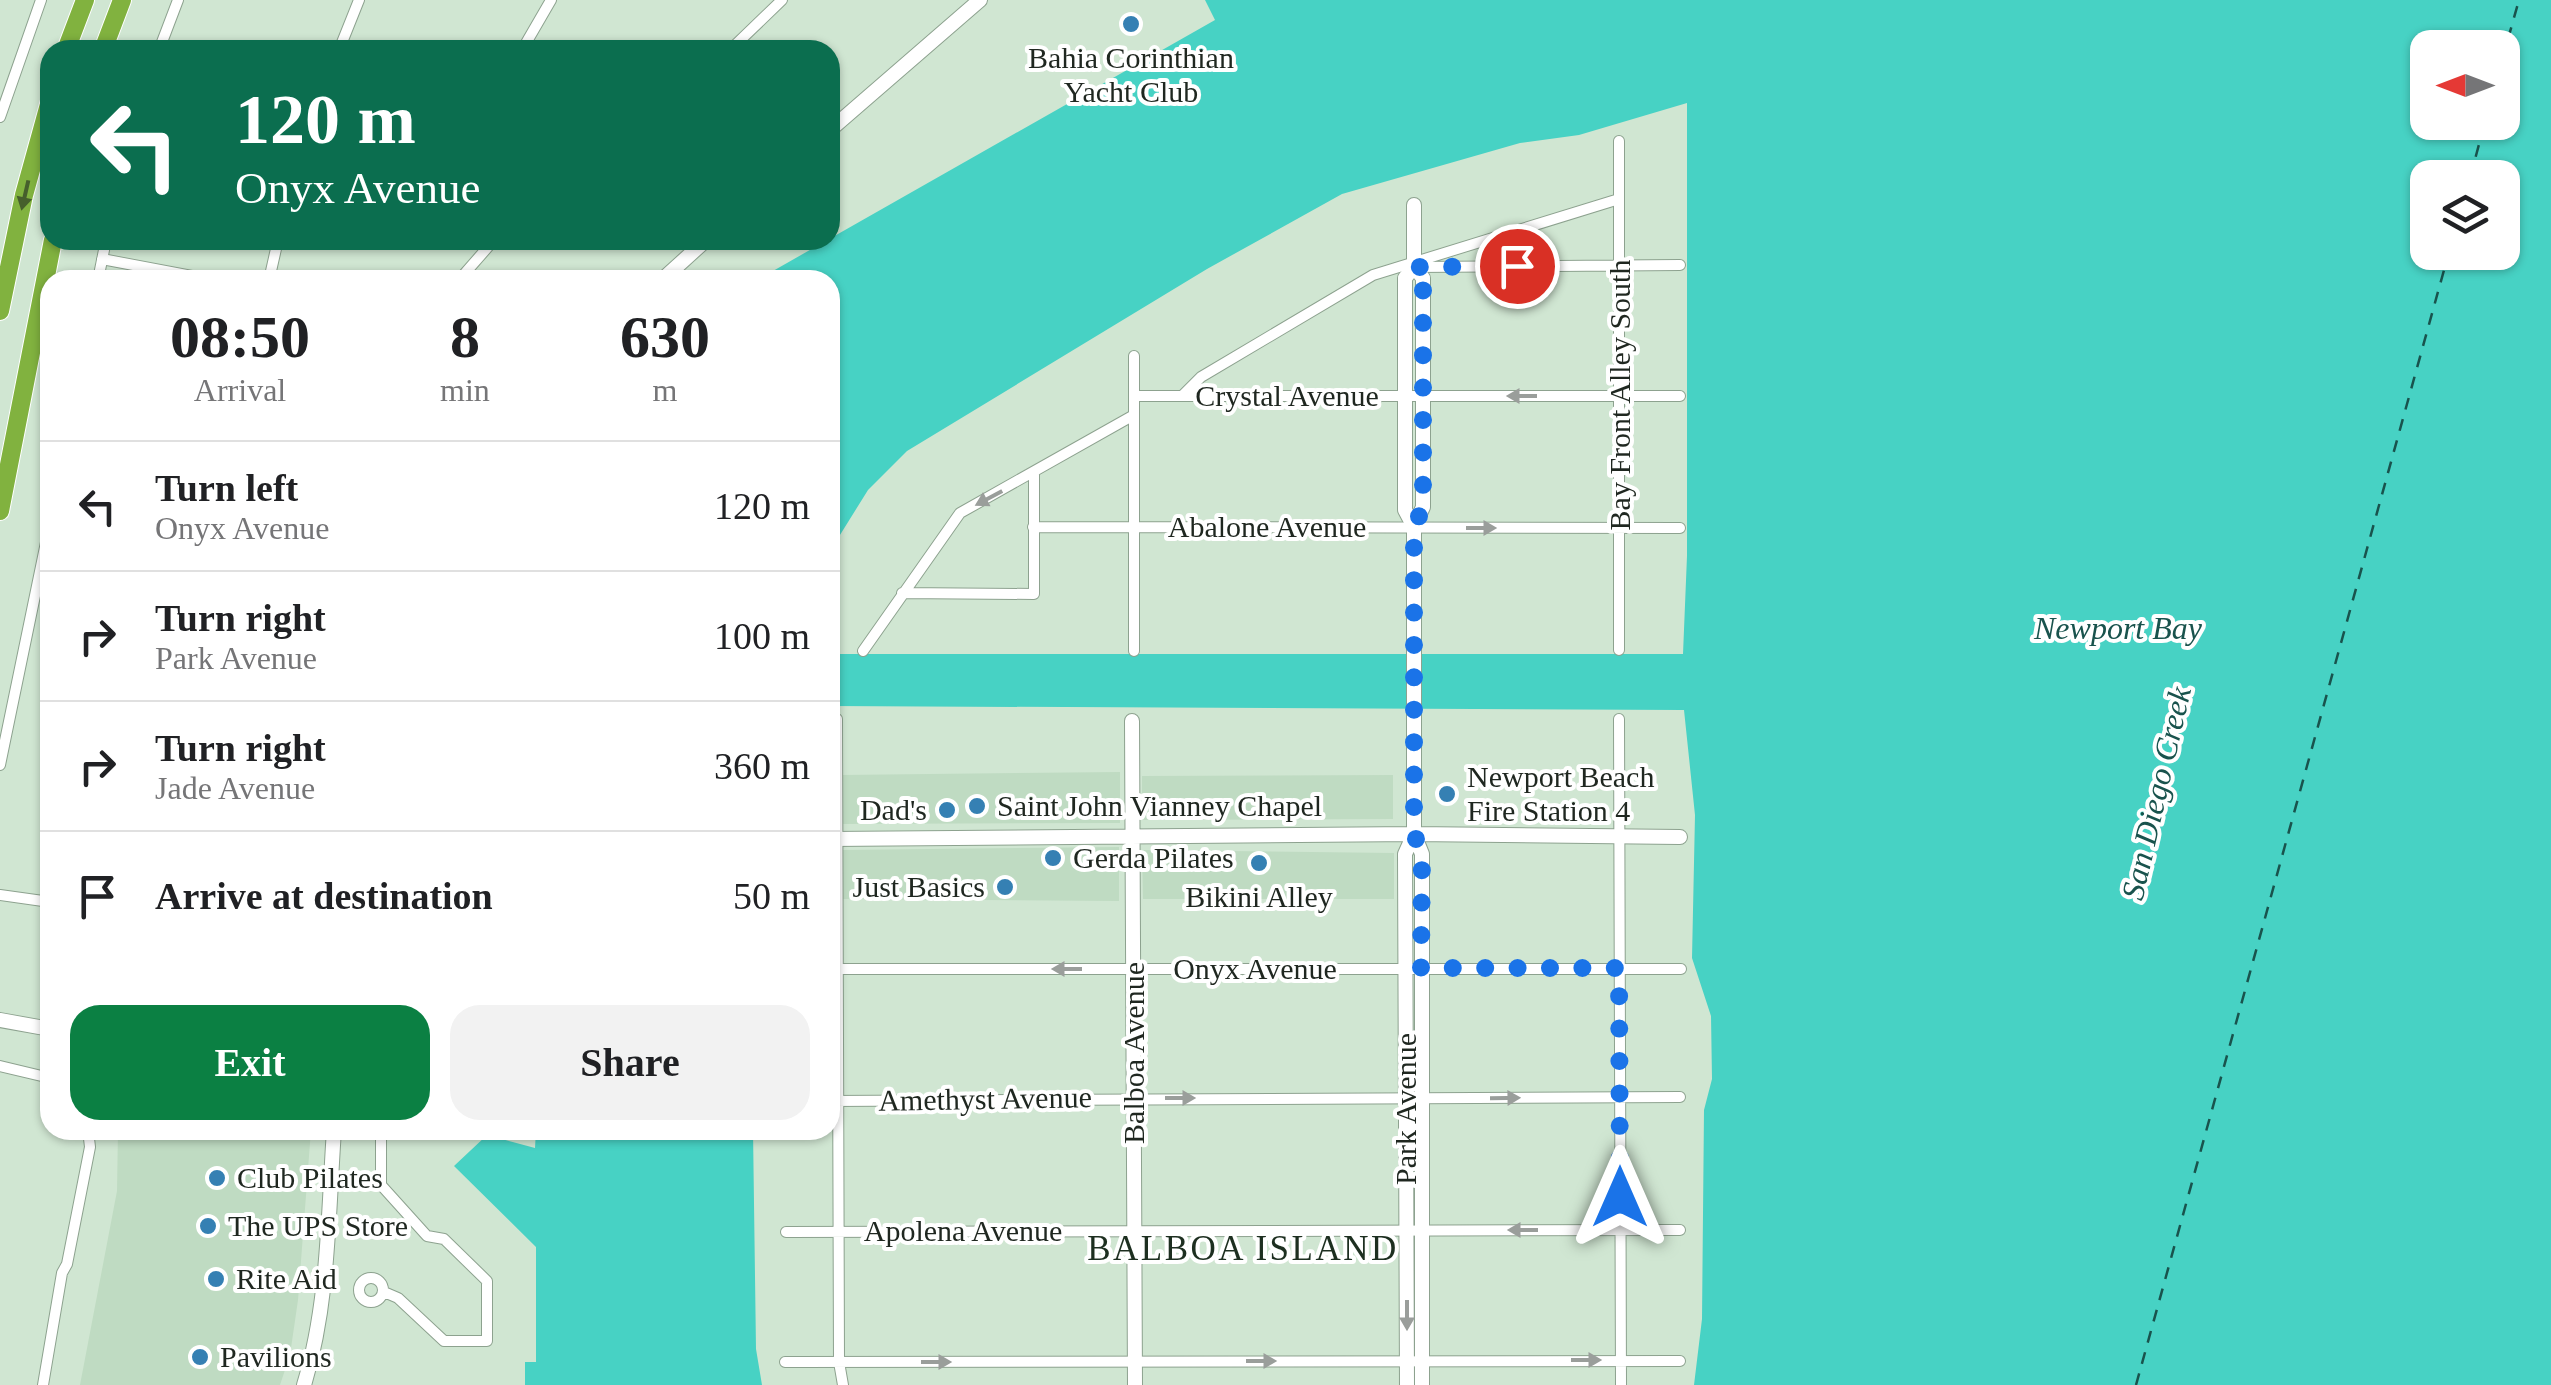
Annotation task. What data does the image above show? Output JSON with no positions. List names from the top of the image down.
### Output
{
  "streets": {
    "street": [
      "Bay Front Alley South",
      "Crystal Avenue",
      "Abalone Avenue",
      "Onyx Avenue",
      "Balboa Avenue",
      "Amethyst Avenue",
      "Park Avenue",
      "Apolena Avenue"
    ]
  },
  "crossings": [
    ["Bay Front Alley South", "Crystal Avenue"],
    ["Bay Front Alley South", "Abalone Avenue"],
    ["Crystal Avenue", "Park Avenue"],
    ["Abalone Avenue", "Park Avenue"],
    ["Onyx Avenue", "Balboa Avenue"],
    ["Onyx Avenue", "Park Avenue"],
    ["Balboa Avenue", "Amethyst Avenue"],
    ["Balboa Avenue", "Apolena Avenue"],
    ["Amethyst Avenue", "Park Avenue"],
    ["Park Avenue", "Apolena Avenue"]
  ],
  "one_way": ["Crystal Avenue", "Amethyst Avenue"],
  "districts": ["BALBOA ISLAND"],
  "water": ["Newport Bay", "San Diego Creek"],
  "places": [
    "Bahia Corinthian Yacht Club",
    "Newport Beach Fire Station 4",
    "Saint John Vianney Chapel",
    "Dad's",
    "Gerda Pilates",
    "Bikini Alley",
    "Just Basics",
    "Club Pilates",
    "The UPS Store",
    "Rite Aid",
    "Pavilions"
  ],
  "north": "left",
  "page": {
    "turn": ["120 m", "Onyx Avenue"],
    "eta": [
      "08:50",
      "Arrival",
      "8",
      "min",
      "630",
      "m"
    ],
    "list": [
      {
        "name": "Turn left",
        "note": "Onyx Avenue",
        "value": "120 m"
      },
      {
        "name": "Turn right",
        "note": "Park Avenue",
        "value": "100 m"
      },
      {
        "name": "Turn right",
        "note": "Jade Avenue",
        "value": "360 m"
      },
      {
        "name": "Arrive at destination",
        "value": "50 m"
      }
    ],
    "buttons": ["Exit", "Share"]
  }
}
